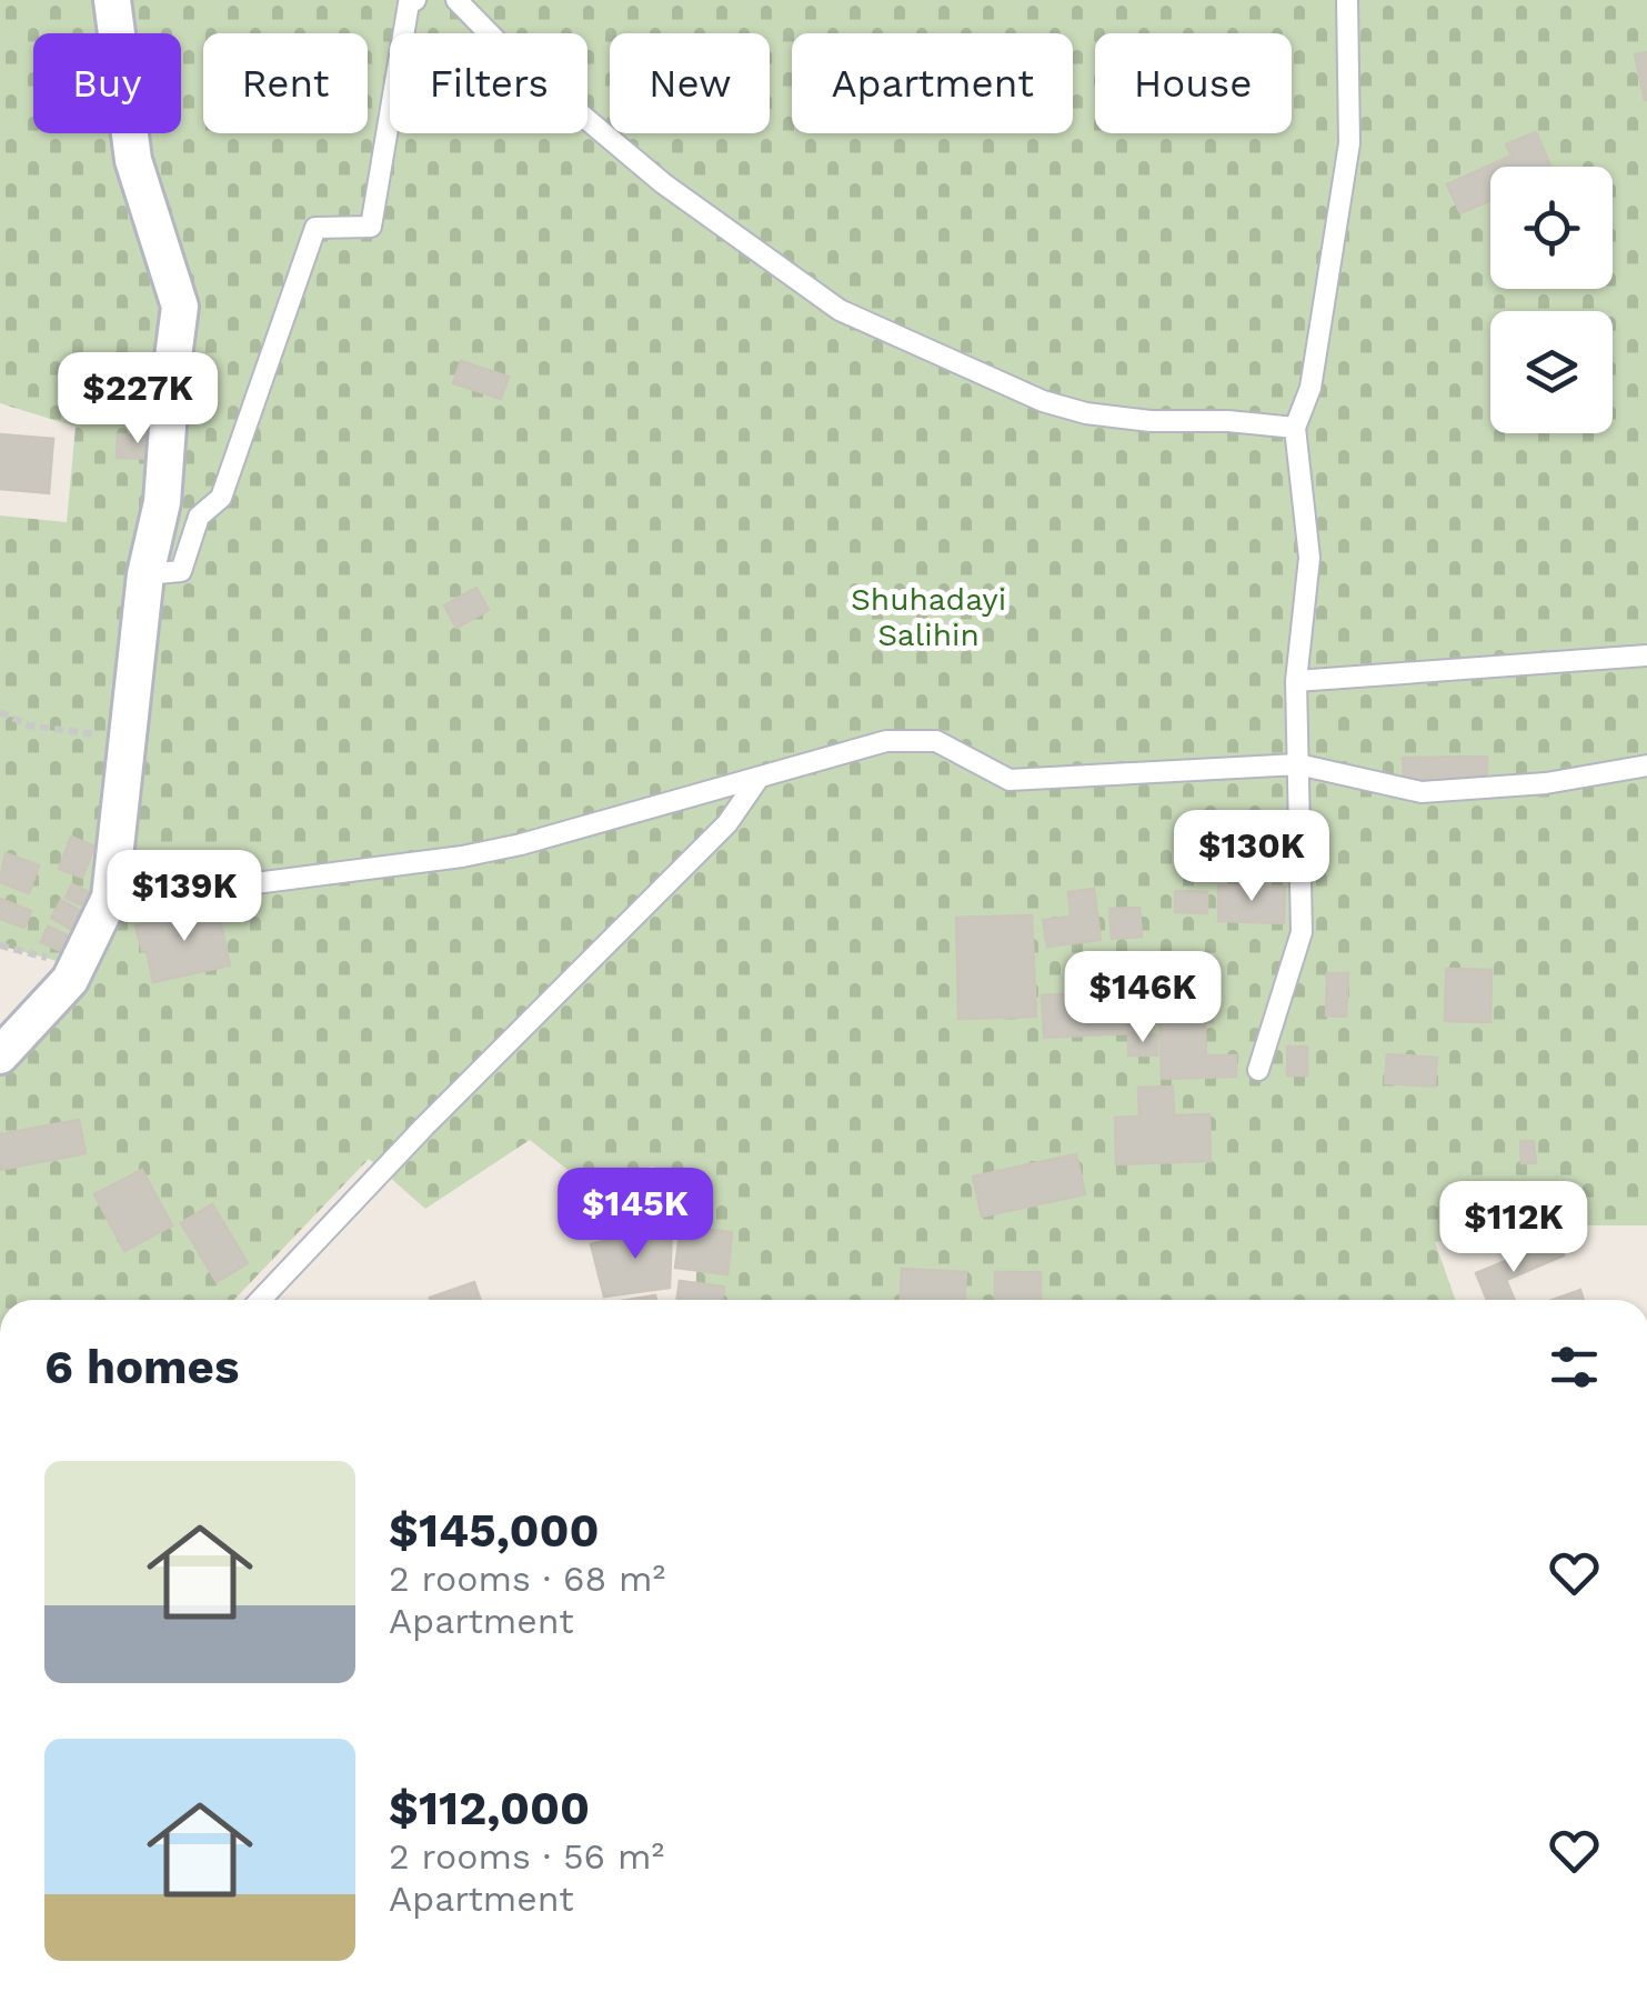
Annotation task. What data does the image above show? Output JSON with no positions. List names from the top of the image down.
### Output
{
  "parks": ["Shuhadayi Salihin"],
  "page": {
    "chip": [
      "Buy",
      "Rent",
      "Filters",
      "New",
      "Apartment",
      "House"
    ],
    "price": [
      "$227K",
      "$130K",
      "$139K",
      "$146K",
      "$145K",
      "$112K"
    ],
    "heading": "6 homes",
    "list": [
      {
        "name": "$145,000",
        "note": "2 rooms · 68 m² · Apartment"
      },
      {
        "name": "$112,000",
        "note": "2 rooms · 56 m² · Apartment"
      }
    ]
  }
}
